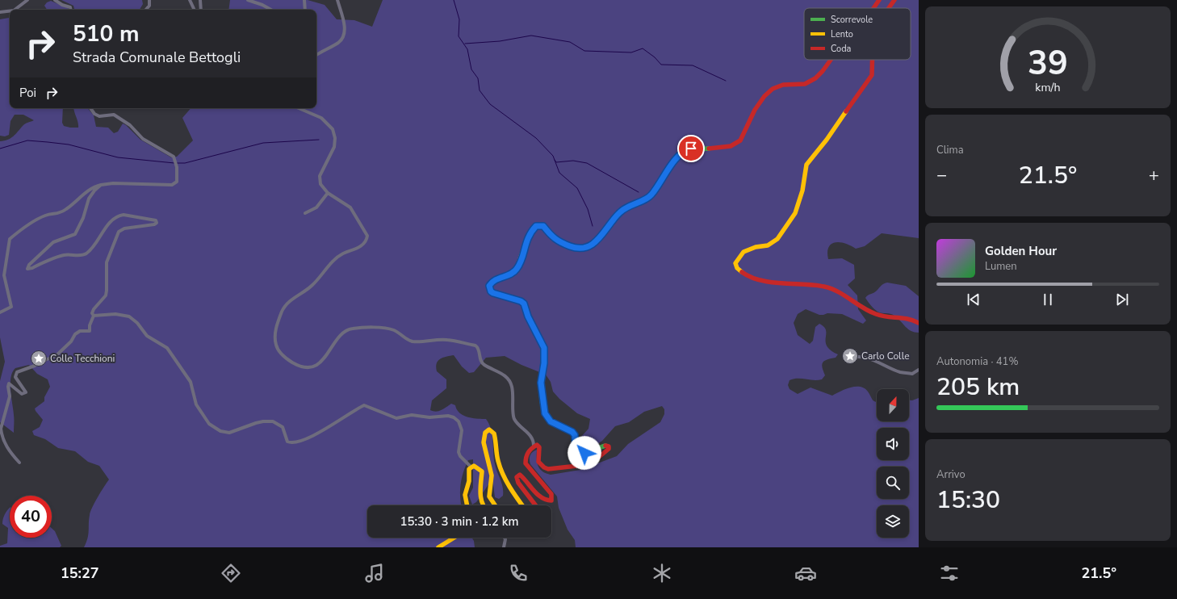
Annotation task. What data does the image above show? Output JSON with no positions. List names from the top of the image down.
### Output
{
  "places": {
    "place": ["Carlo Colle", "Colle Tecchioni"]
  },
  "legend": ["Scorrevole", "Lento", "Coda"],
  "north": "top",
  "page": {
    "turn": ["510 m", "Strada Comunale Bettogli"],
    "then": "Poi",
    "tile": [
      "Clima",
      ["Autonomia · 41%", "205 km"],
      ["Arrivo", "15:30"]
    ],
    "heat": ["−", "21.5°", "+"],
    "song": ["Golden Hour", "Lumen"],
    "limit": "40",
    "trip": "15:30 · 3 min · 1.2 km",
    "tabs": ["15:27", "21.5°"],
    "gauge": ["39", "km/h"]
  }
}
